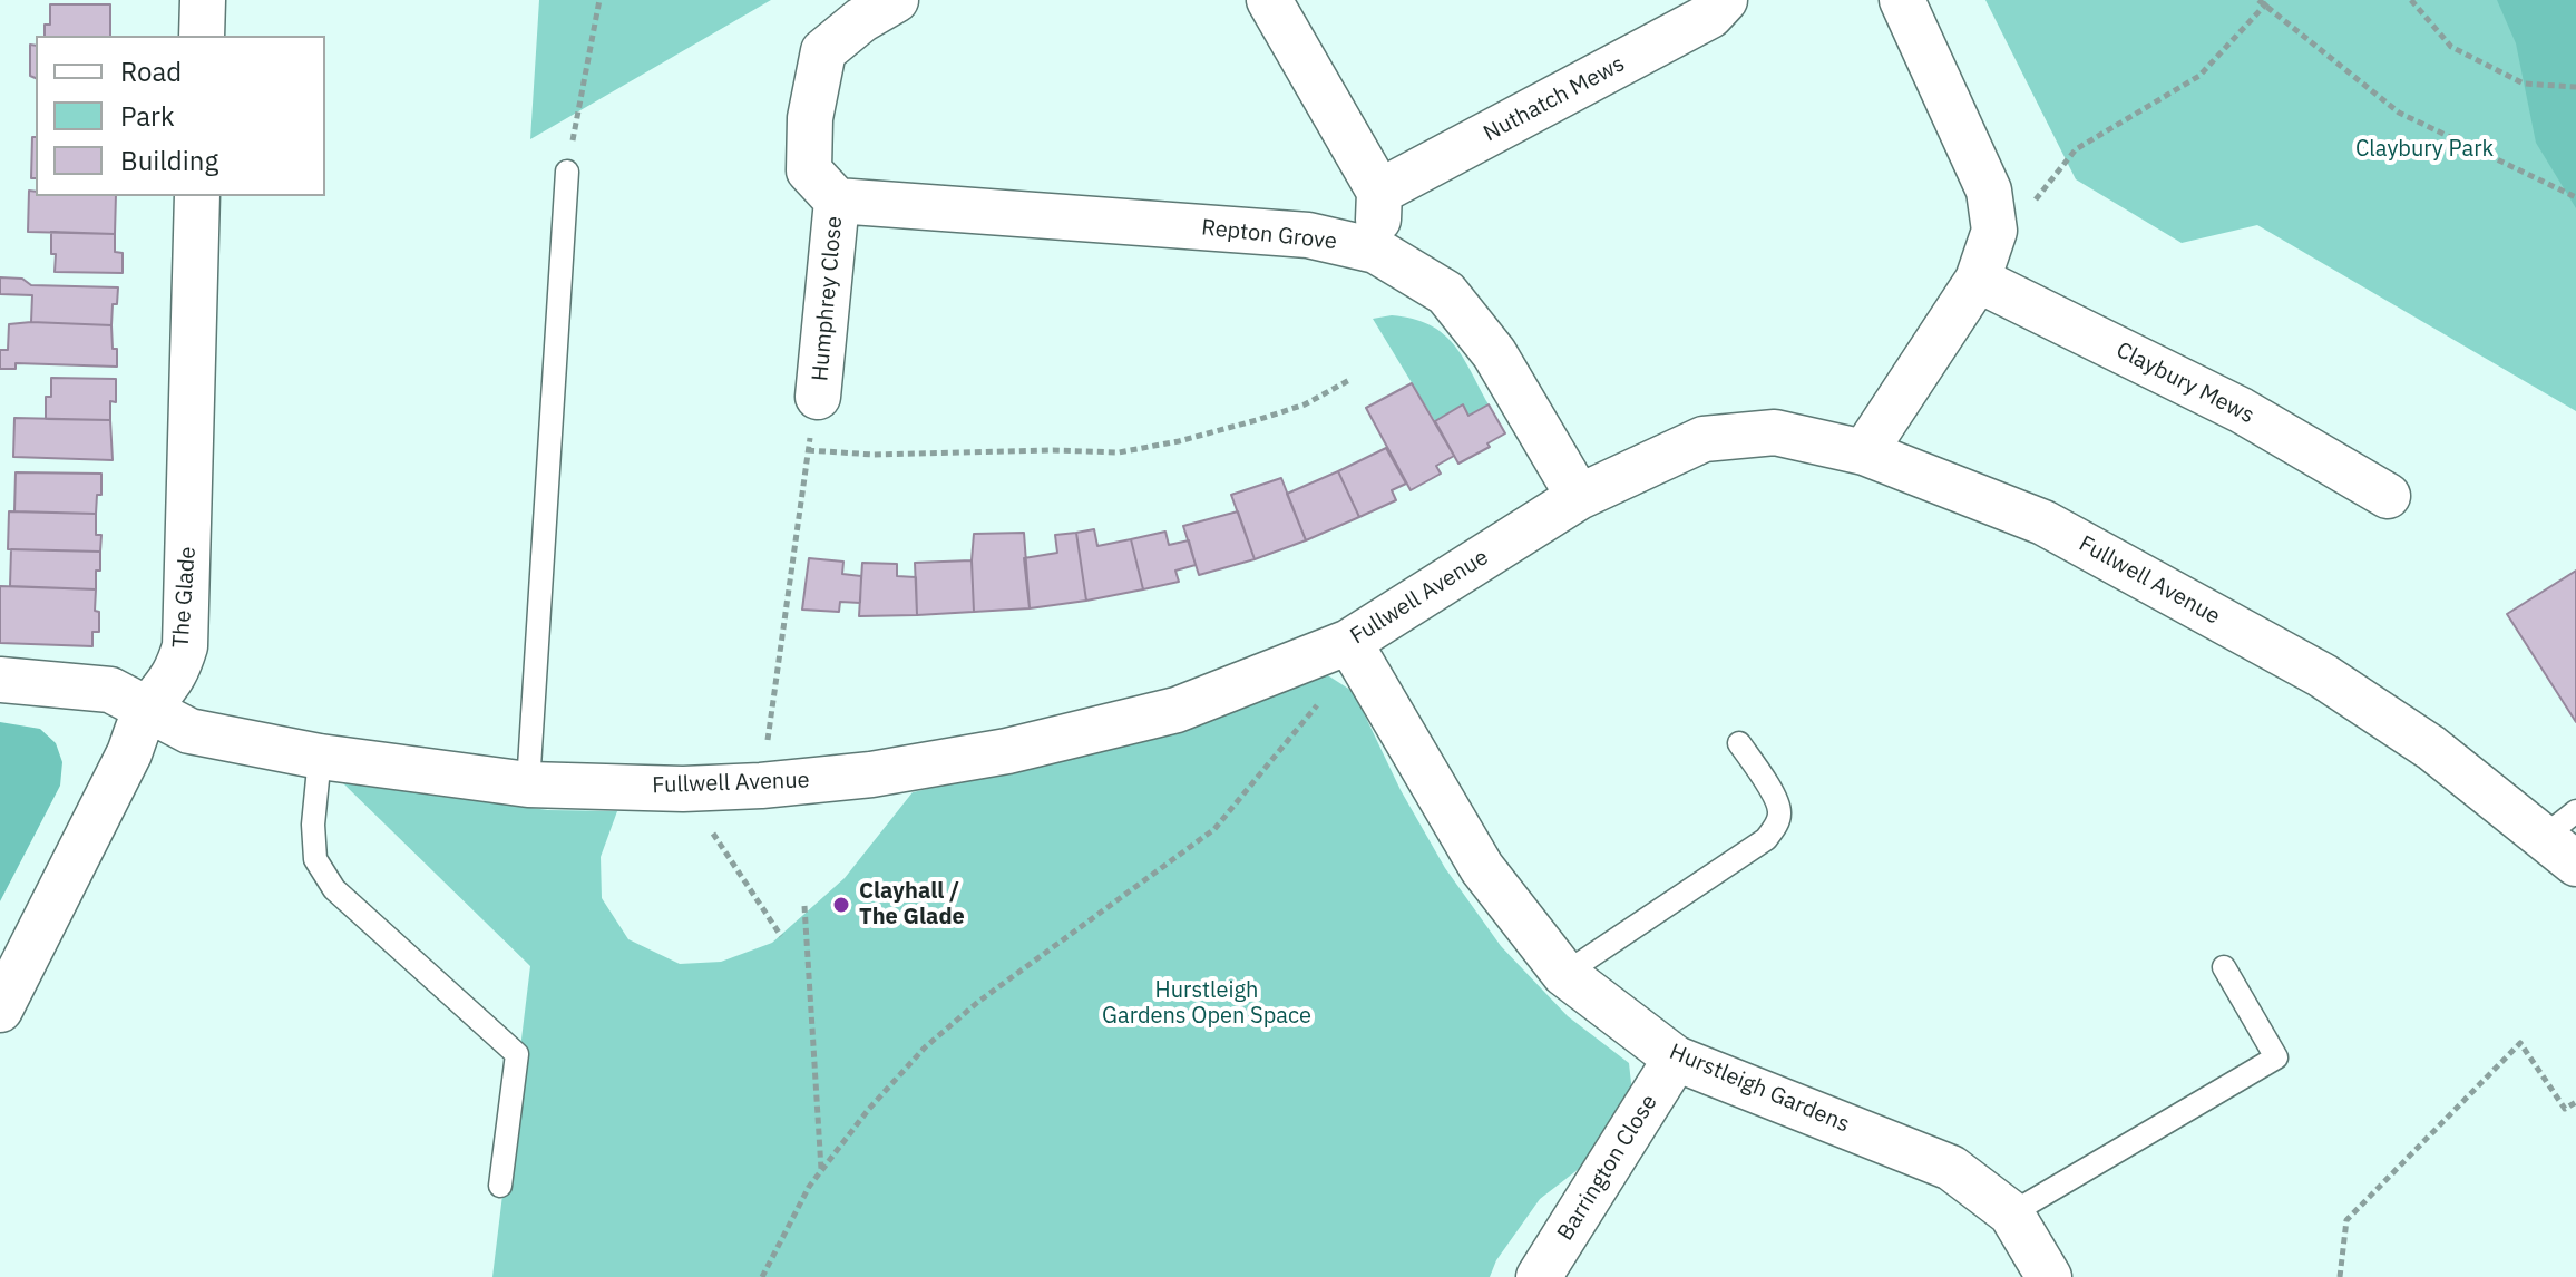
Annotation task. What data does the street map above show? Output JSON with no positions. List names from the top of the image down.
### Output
{
  "streets": {
    "street": [
      "Nuthatch Mews",
      "Repton Grove",
      "Humphrey Close",
      "Claybury Mews",
      "Fullwell Avenue",
      "The Glade",
      "Hurstleigh Gardens",
      "Barrington Close"
    ]
  },
  "crossings": [
    ["Repton Grove", "Humphrey Close"],
    ["Repton Grove", "Fullwell Avenue"],
    ["Fullwell Avenue", "The Glade"],
    ["Fullwell Avenue", "Hurstleigh Gardens"],
    ["Hurstleigh Gardens", "Barrington Close"]
  ],
  "parks": ["Claybury Park", "Hurstleigh Gardens Open Space"],
  "places": ["Clayhall / The Glade"],
  "legend": ["Road", "Park", "Building"]
}
